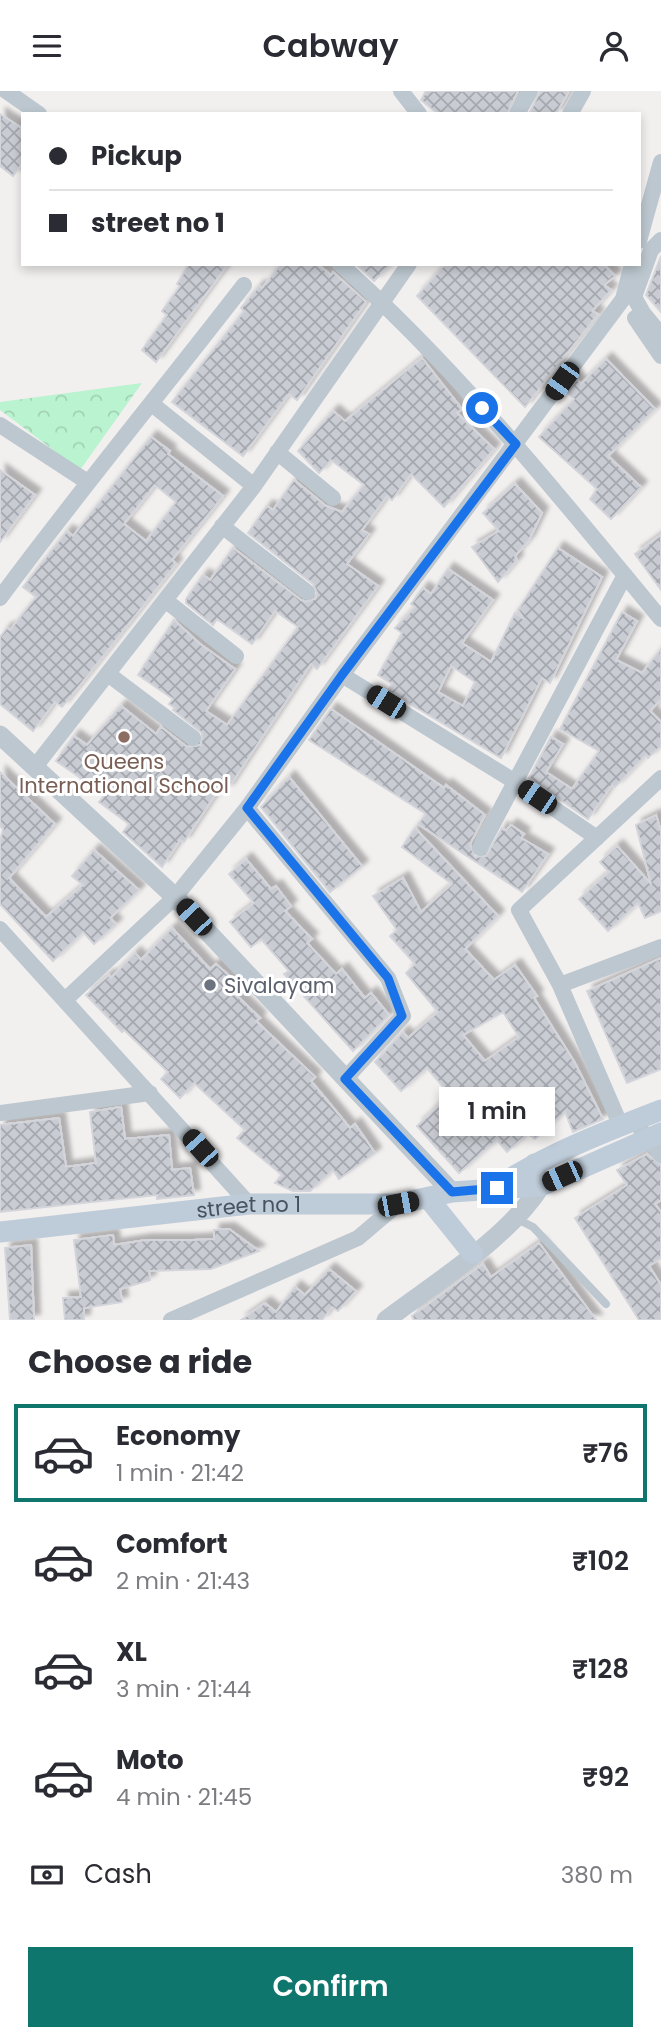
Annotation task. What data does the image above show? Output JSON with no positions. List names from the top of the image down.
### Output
{
  "streets": {
    "main road": ["street no 1"]
  },
  "places": ["Queens International School", "Sivalayam"],
  "page": {
    "header": "Cabway",
    "banner": ["Pickup", "street no 1"],
    "bubble": "1 min",
    "heading": "Choose a ride",
    "list": [
      {
        "name": "Economy",
        "note": "1 min · 21:42",
        "value": "₹76"
      },
      {
        "name": "Comfort",
        "note": "2 min · 21:43",
        "value": "₹102"
      },
      {
        "name": "XL",
        "note": "3 min · 21:44",
        "value": "₹128"
      },
      {
        "name": "Moto",
        "note": "4 min · 21:45",
        "value": "₹92"
      }
    ],
    "pay": ["Cash", "380 m"],
    "buttons": "Confirm"
  }
}
